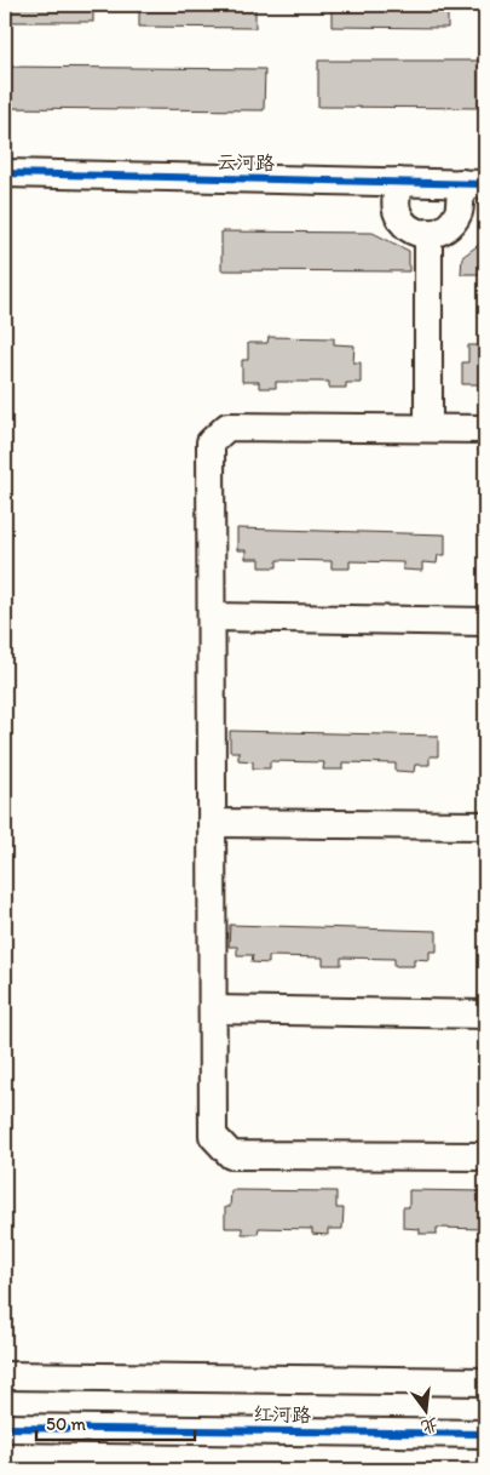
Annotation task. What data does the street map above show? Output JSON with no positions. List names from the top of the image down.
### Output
{
  "streets": {
    "street": ["云河路", "红河路"]
  },
  "scale_bar": "50 m",
  "north": "bottom"
}
